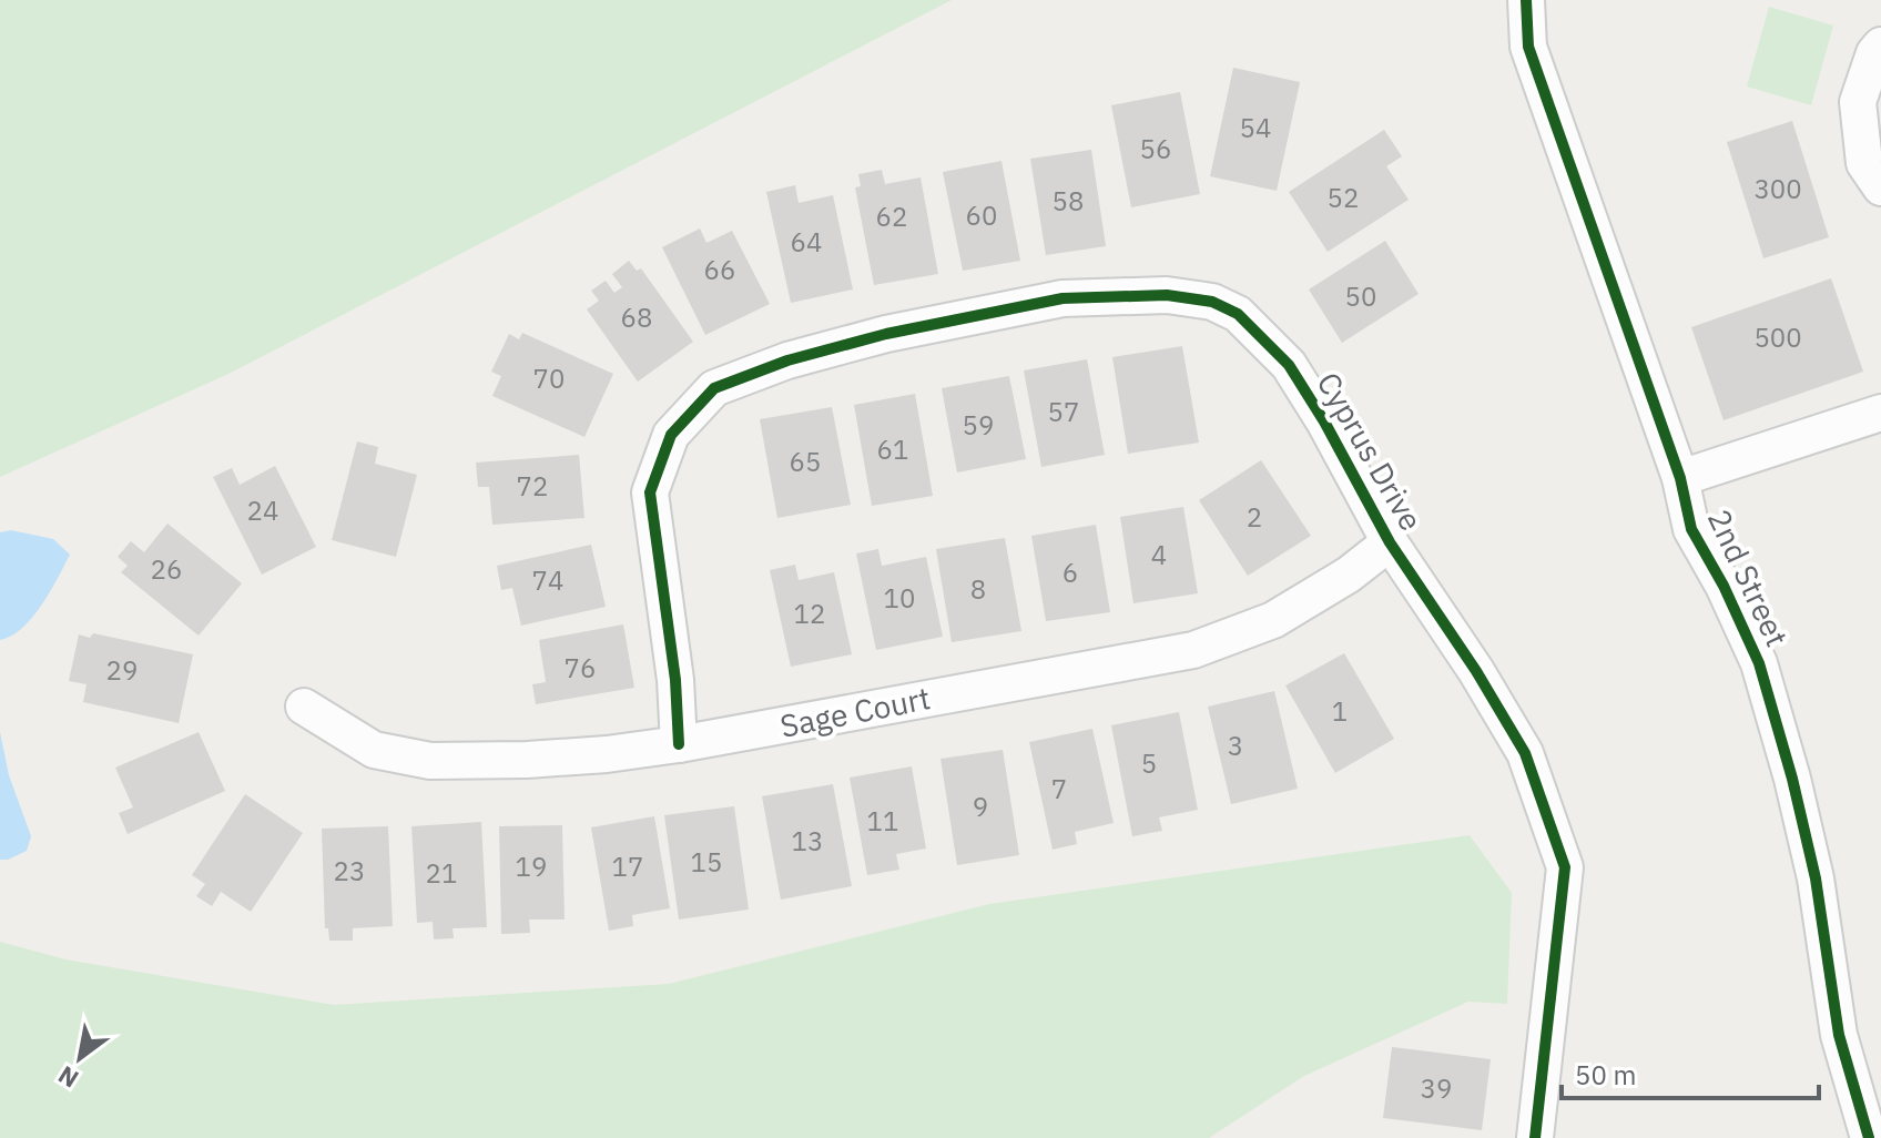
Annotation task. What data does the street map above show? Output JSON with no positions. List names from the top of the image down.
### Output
{
  "streets": {
    "street": ["Cyprus Drive", "2nd Street", "Sage Court"]
  },
  "crossings": [
    ["Cyprus Drive", "Sage Court"]
  ],
  "house_numbers": [
    "54",
    "56",
    "300",
    "52",
    "58",
    "60",
    "62",
    "64",
    "66",
    "50",
    "68",
    "500",
    "70",
    "57",
    "59",
    "61",
    "65",
    "72",
    "24",
    "2",
    "4",
    "26",
    "6",
    "74",
    "8",
    "10",
    "12",
    "76",
    "29",
    "1",
    "3",
    "5",
    "7",
    "9",
    "11",
    "13",
    "15",
    "19",
    "17",
    "23",
    "21",
    "39"
  ],
  "scale_bar": "50 m",
  "north": "bottom left"
}
